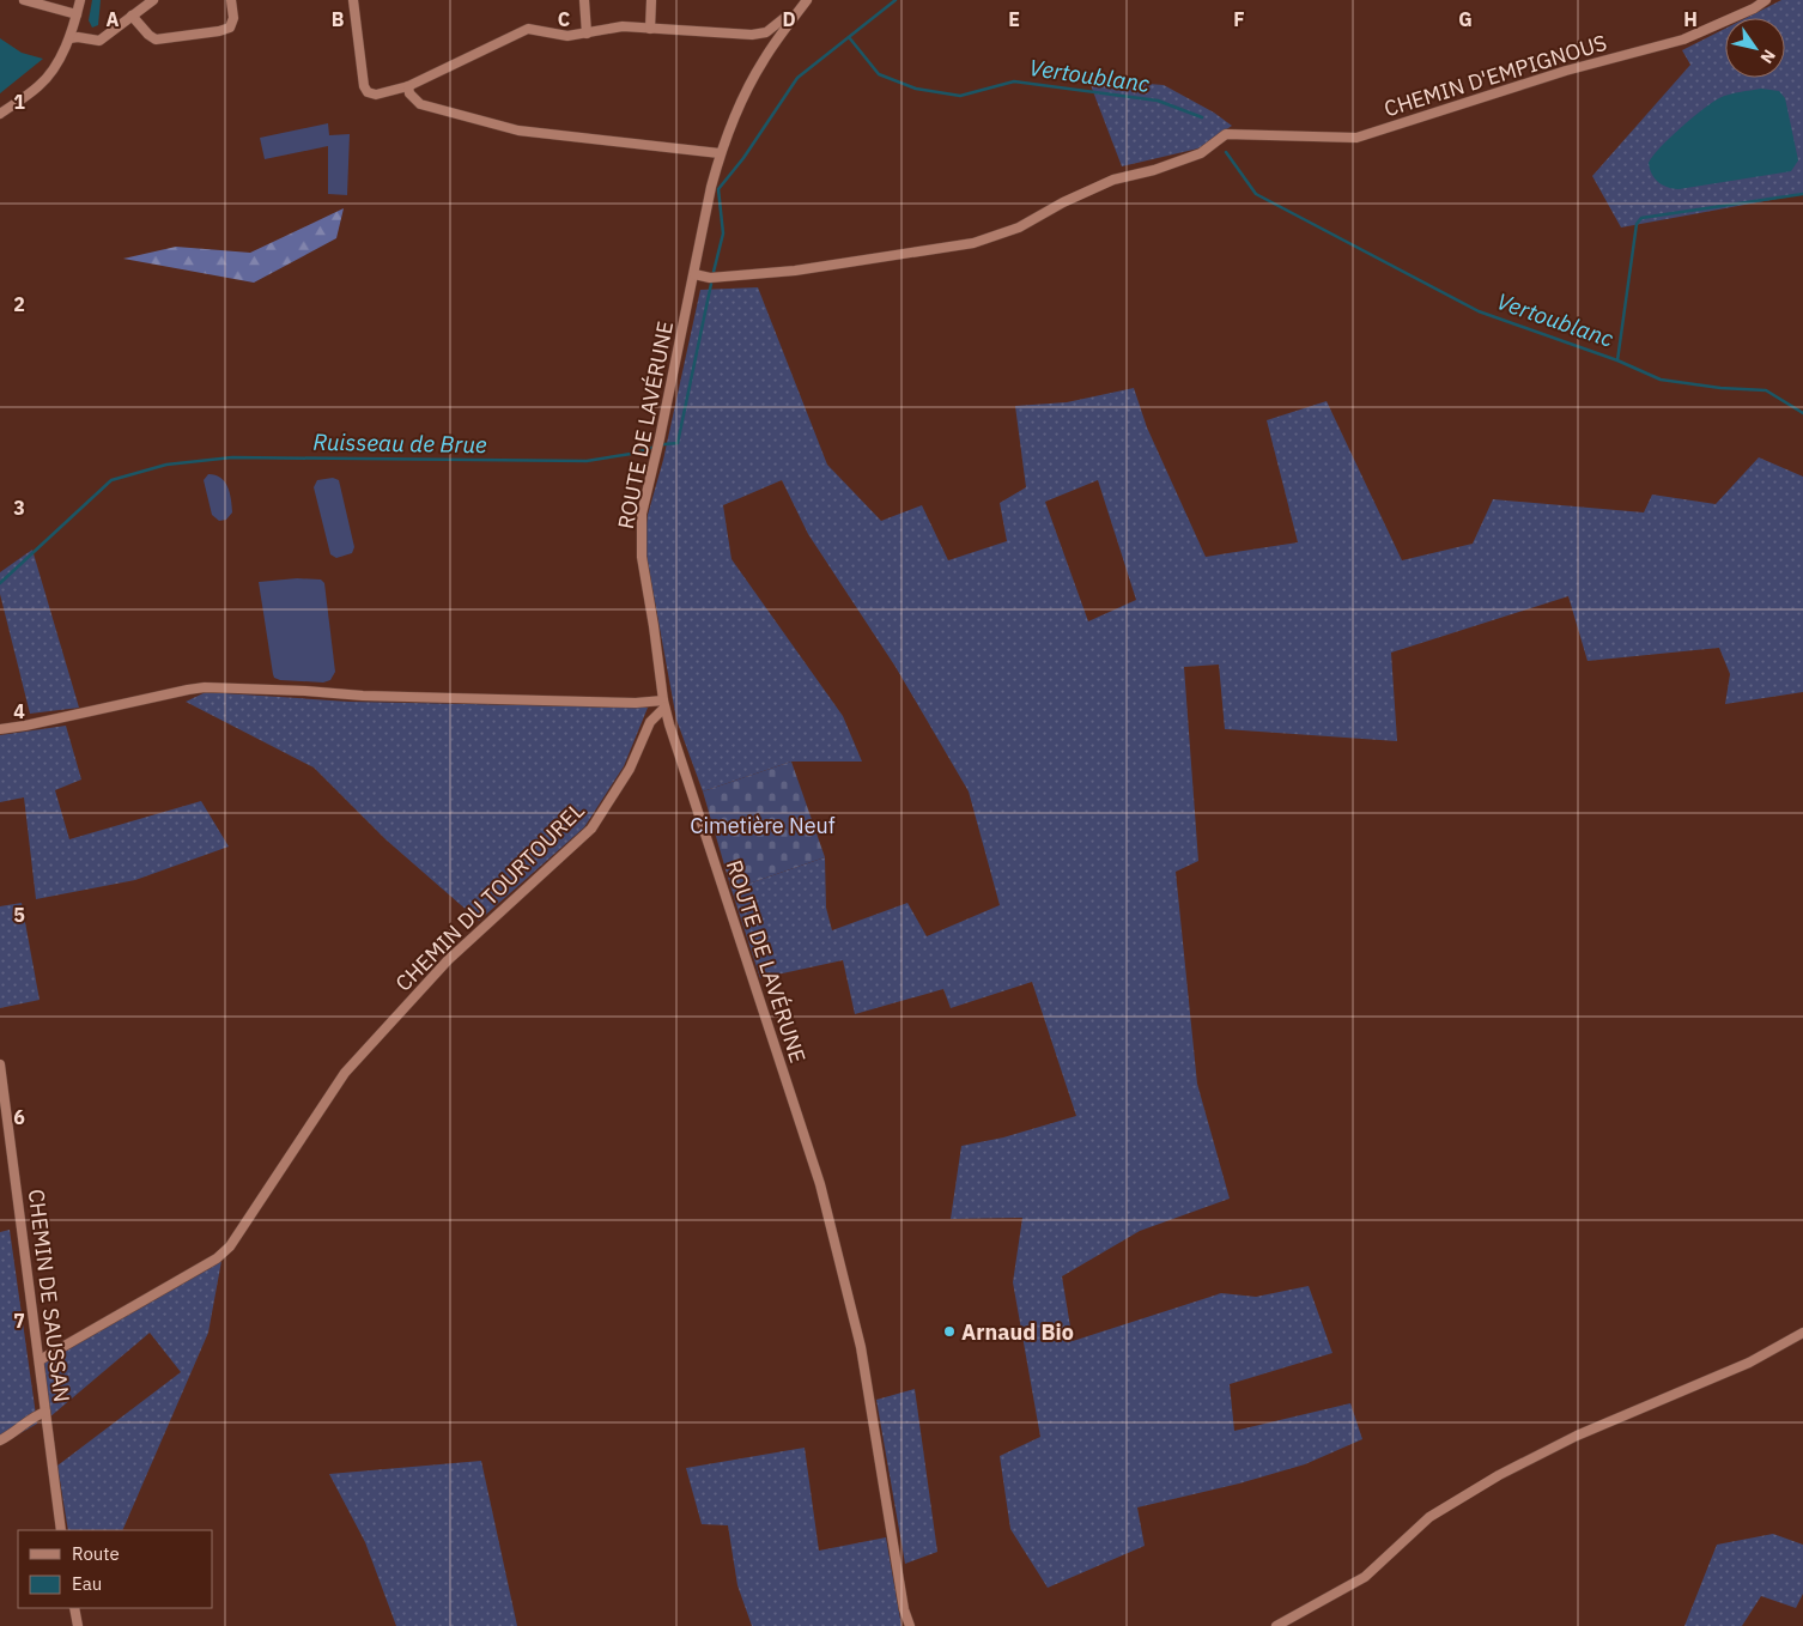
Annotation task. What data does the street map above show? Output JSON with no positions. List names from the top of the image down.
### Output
{
  "streets": {
    "street": [
      "CHEMIN D'EMPIGNOUS",
      "ROUTE DE LAVÉRUNE",
      "CHEMIN DU TOURTOUREL",
      "CHEMIN DE SAUSSAN"
    ]
  },
  "crossings": [
    ["CHEMIN D'EMPIGNOUS", "ROUTE DE LAVÉRUNE"],
    ["ROUTE DE LAVÉRUNE", "CHEMIN DU TOURTOUREL"],
    ["CHEMIN DU TOURTOUREL", "CHEMIN DE SAUSSAN"]
  ],
  "water": ["Vertoublanc", "Ruisseau de Brue"],
  "parks": ["Cimetière Neuf"],
  "places": ["Arnaud Bio"],
  "legend": ["Route", "Eau"],
  "north": "bottom right",
  "grid": {
    "columns": [
      "A",
      "B",
      "C",
      "D",
      "E",
      "F",
      "G",
      "H"
    ],
    "rows": [
      "1",
      "2",
      "3",
      "4",
      "5",
      "6",
      "7"
    ]
  }
}
